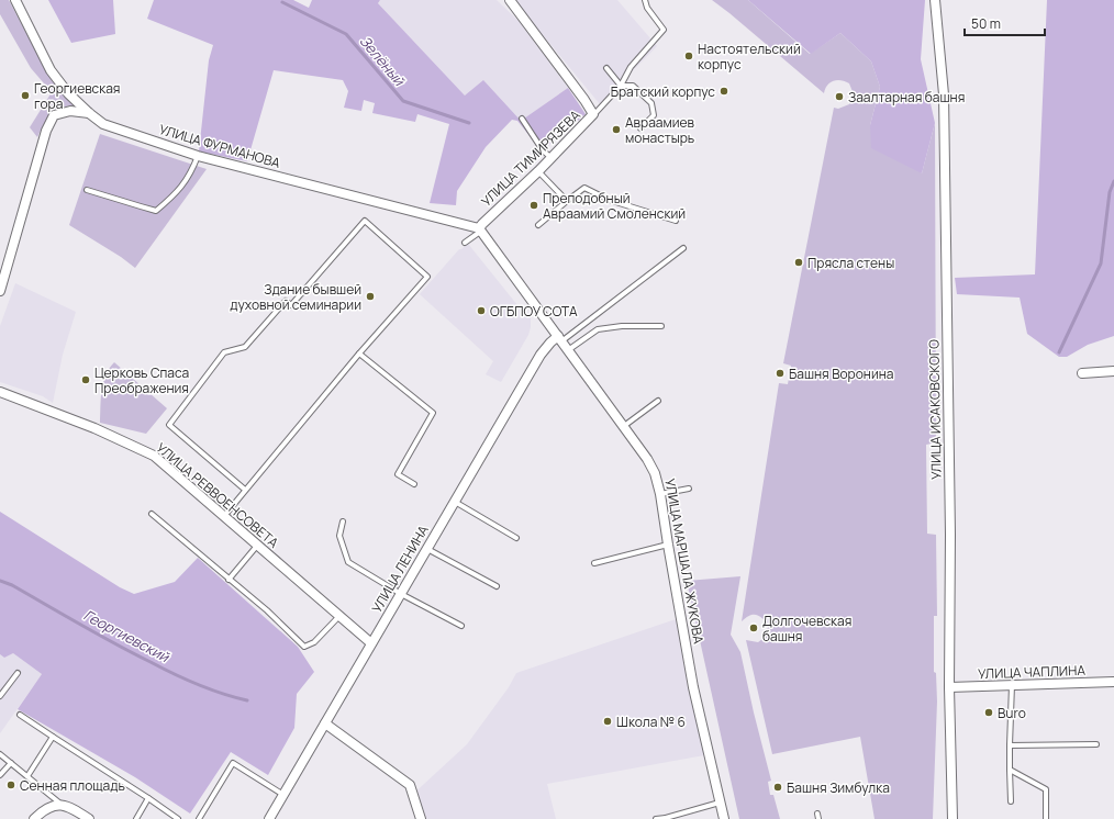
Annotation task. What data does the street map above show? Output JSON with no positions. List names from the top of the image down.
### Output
{
  "streets": {
    "street": [
      "УЛИЦА ФУРМАНОВА",
      "УЛИЦА ТИМИРЯЗЕВА",
      "УЛИЦА ИСАКОВСКОГО",
      "УЛИЦА РЕВВОЕНСОВЕТА",
      "УЛИЦА МАРШАЛА ЖУКОВА",
      "УЛИЦА ЛЕНИНА",
      "УЛИЦА ЧАПЛИНА"
    ]
  },
  "crossings": [
    ["УЛИЦА ФУРМАНОВА", "УЛИЦА ТИМИРЯЗЕВА"],
    ["УЛИЦА ФУРМАНОВА", "УЛИЦА МАРШАЛА ЖУКОВА"],
    ["УЛИЦА ТИМИРЯЗЕВА", "УЛИЦА МАРШАЛА ЖУКОВА"],
    ["УЛИЦА ИСАКОВСКОГО", "УЛИЦА ЧАПЛИНА"],
    ["УЛИЦА РЕВВОЕНСОВЕТА", "УЛИЦА ЛЕНИНА"],
    ["УЛИЦА МАРШАЛА ЖУКОВА", "УЛИЦА ЛЕНИНА"]
  ],
  "water": ["Зелёный", "Георгиевский"],
  "places": [
    "Настоятельский корпус",
    "Братский корпус",
    "Георгиевская гора",
    "Заалтарная башня",
    "Авраамиев монастырь",
    "Преподобный Авраамий Смоленский",
    "Прясла стены",
    "Здание бывшей духовной семинарии",
    "ОГБПОУ СОТА",
    "Башня Воронина",
    "Церковь Спаса Преображения",
    "Долгочевская башня",
    "Buro",
    "Школа № 6",
    "Сенная площадь",
    "Башня Зимбулка"
  ],
  "scale_bar": "50 m"
}
